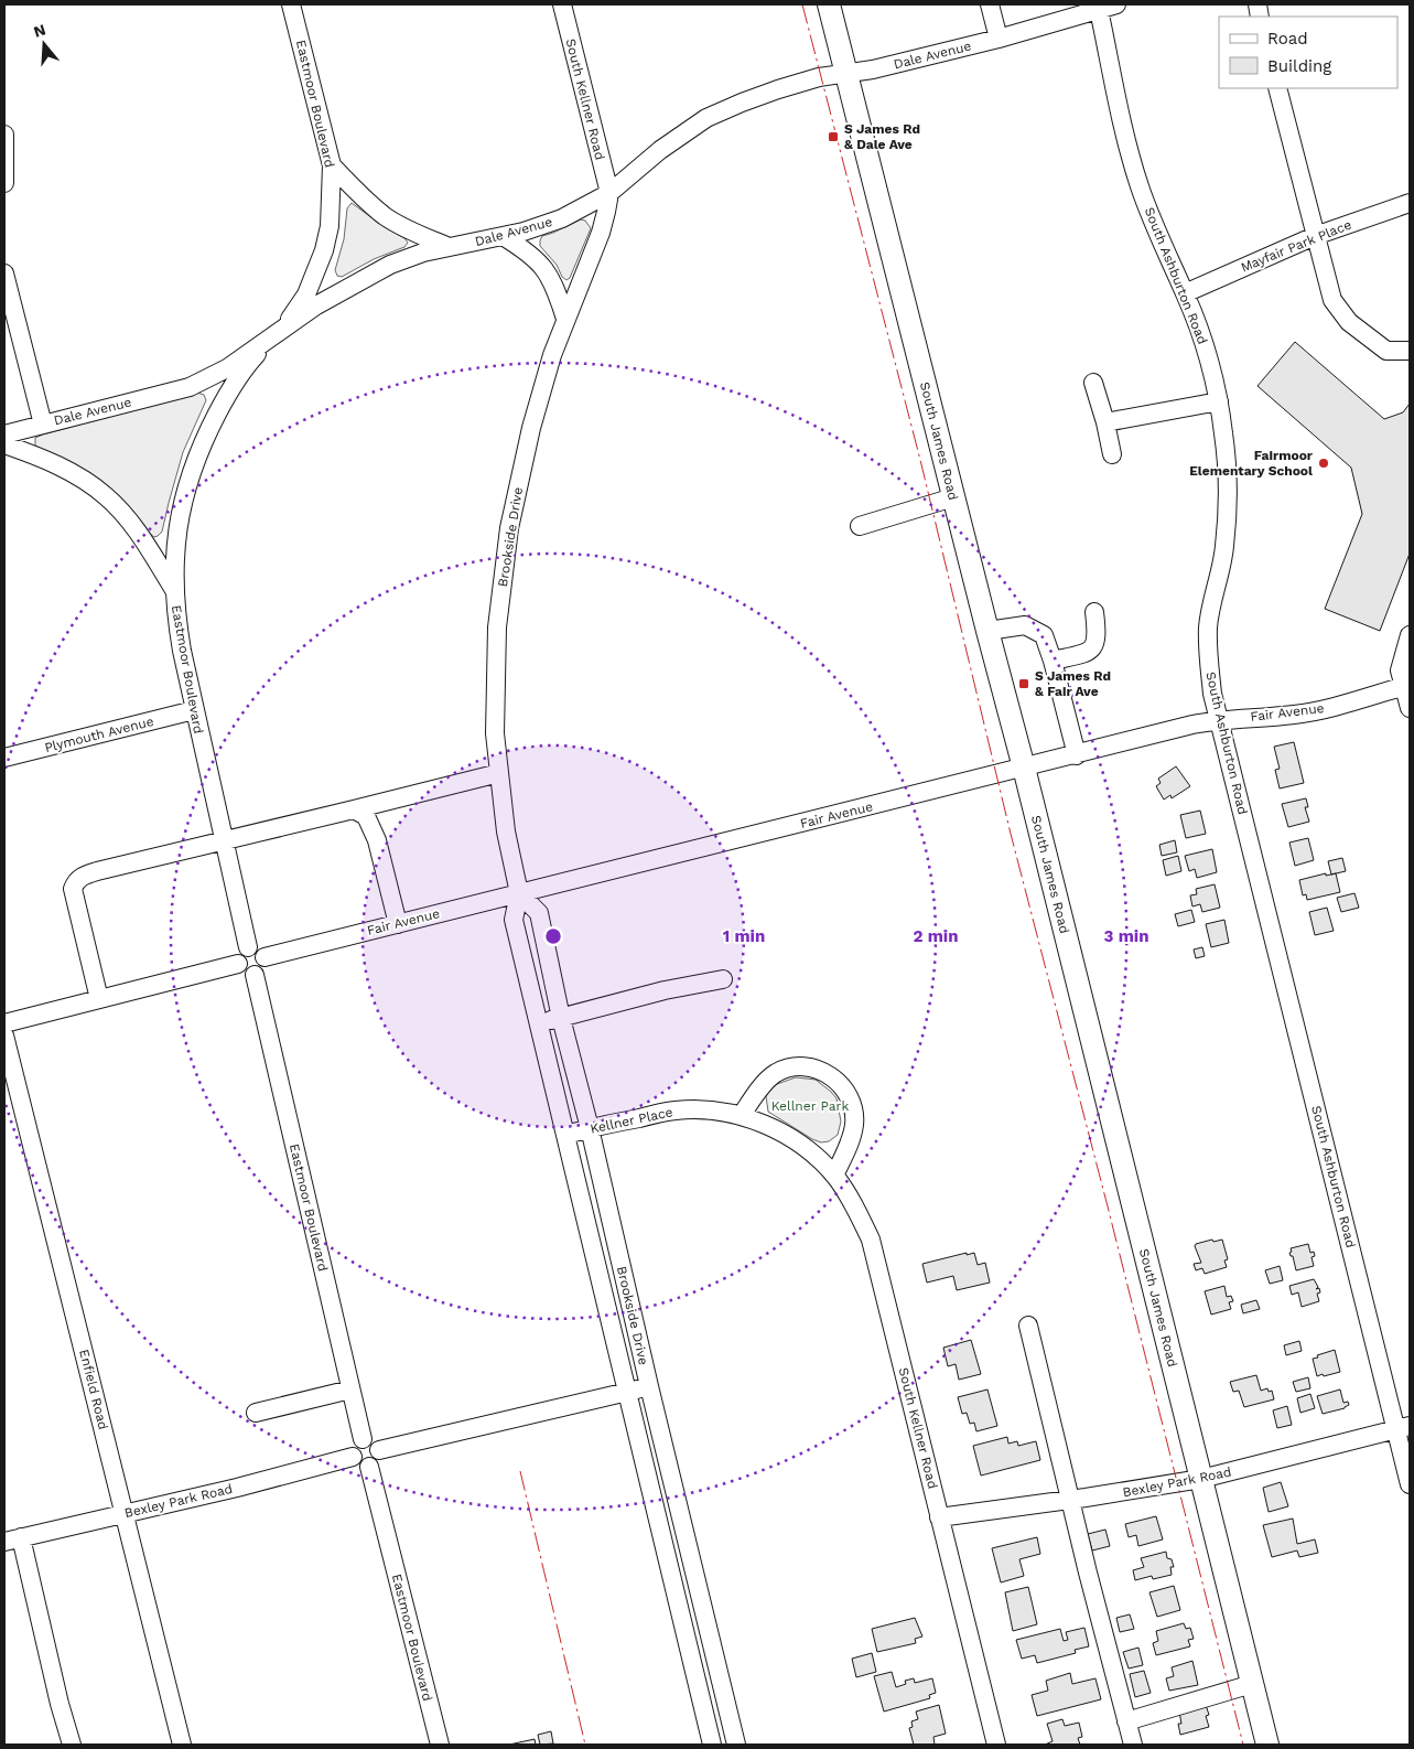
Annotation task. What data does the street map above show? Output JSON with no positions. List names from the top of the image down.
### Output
{
  "streets": {
    "main road": ["South James Road"],
    "street": [
      "Dale Avenue",
      "South Kellner Road",
      "Eastmoor Boulevard",
      "Mayfair Park Place",
      "South Ashburton Road",
      "Brookside Drive",
      "Fair Avenue",
      "Plymouth Avenue",
      "Kellner Place",
      "Enfield Road",
      "Bexley Park Road"
    ]
  },
  "crossings": [
    ["Dale Avenue", "South Kellner Road"],
    ["Dale Avenue", "Eastmoor Boulevard"],
    ["Dale Avenue", "South Ashburton Road"],
    ["Dale Avenue", "South James Road"],
    ["Dale Avenue", "Brookside Drive"],
    ["South Kellner Road", "Brookside Drive"],
    ["South Kellner Road", "Kellner Place"],
    ["South Kellner Road", "Bexley Park Road"],
    ["Eastmoor Boulevard", "Fair Avenue"],
    ["Eastmoor Boulevard", "Plymouth Avenue"],
    ["Eastmoor Boulevard", "Bexley Park Road"],
    ["Mayfair Park Place", "South Ashburton Road"],
    ["South Ashburton Road", "Fair Avenue"],
    ["South Ashburton Road", "Bexley Park Road"],
    ["South James Road", "Fair Avenue"],
    ["South James Road", "Bexley Park Road"],
    ["Brookside Drive", "Fair Avenue"],
    ["Brookside Drive", "Kellner Place"],
    ["Enfield Road", "Bexley Park Road"]
  ],
  "parks": ["Kellner Park"],
  "places": {
    "transit": ["S James Rd & Dale Ave", "S James Rd & Fair Ave"],
    "other": ["Fairmoor Elementary School"]
  },
  "legend": ["Road", "Building"],
  "north": "top",
  "rings": ["1 min", "2 min", "3 min"]
}
